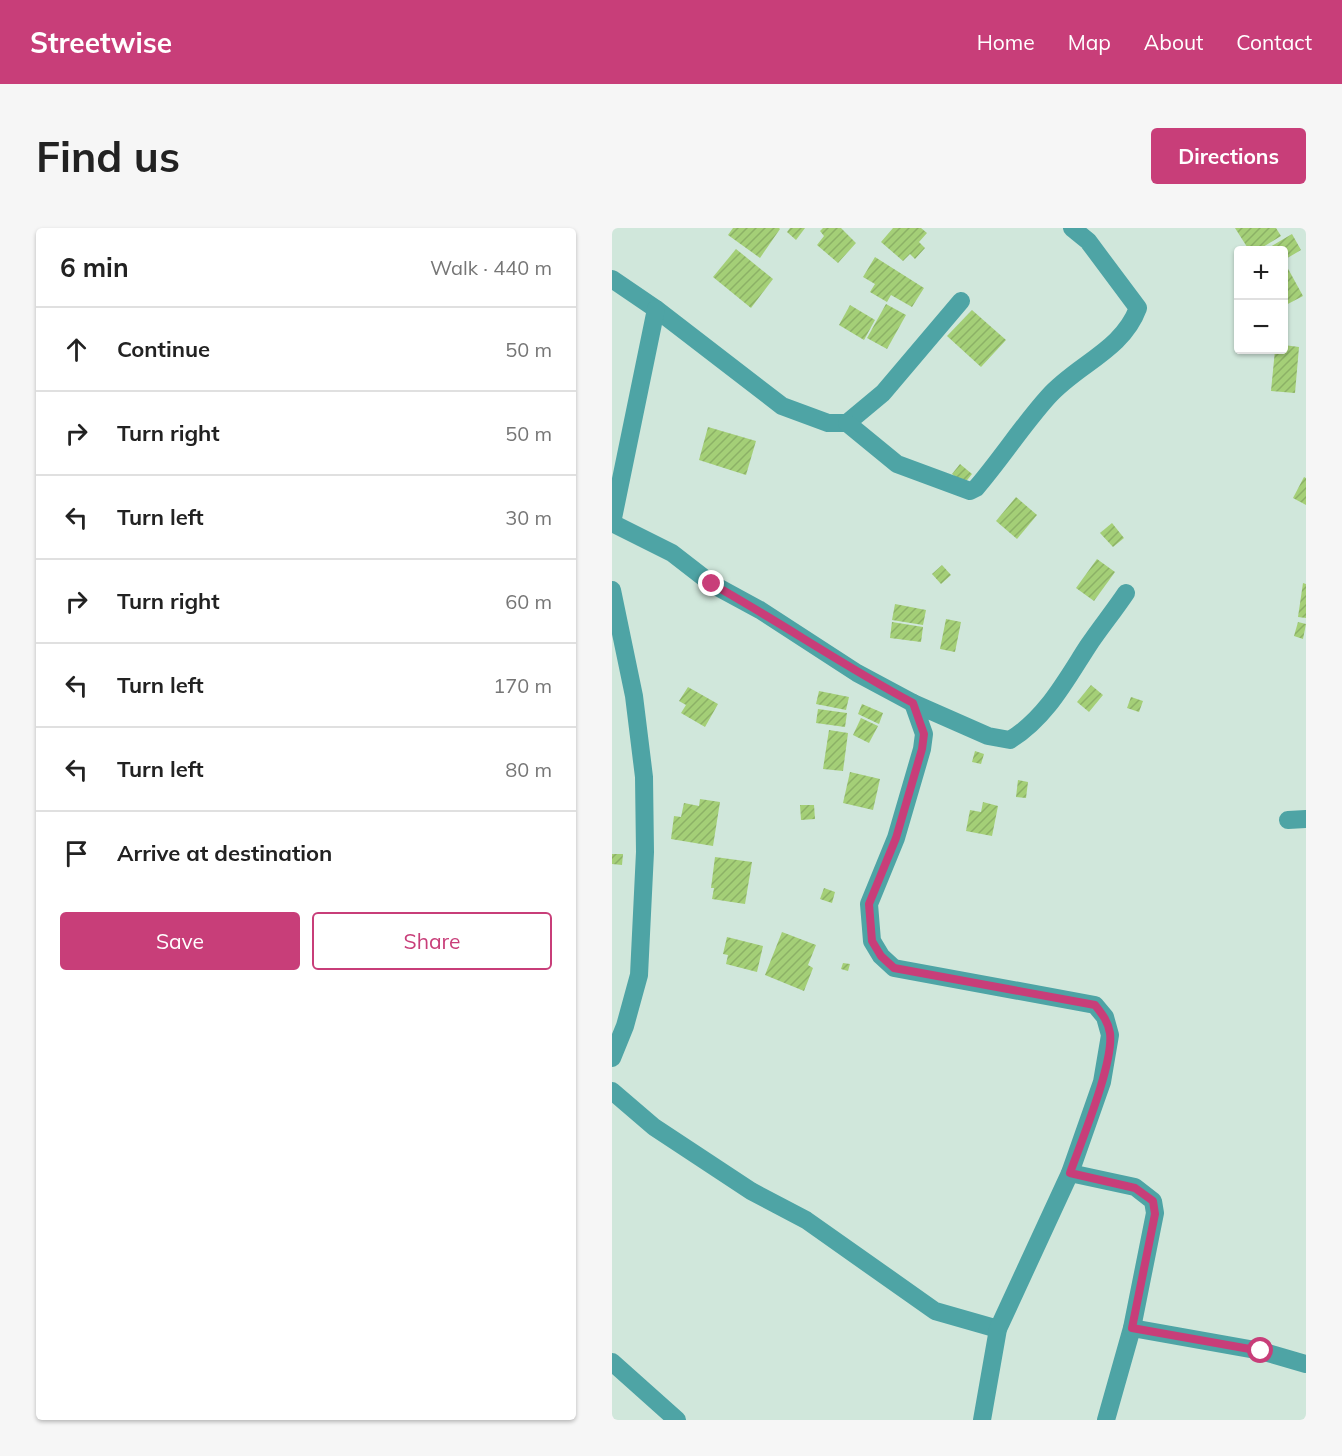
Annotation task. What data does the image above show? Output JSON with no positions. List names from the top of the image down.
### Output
{
  "page": {
    "header": "Streetwise",
    "nav": [
      "Home",
      "Map",
      "About",
      "Contact"
    ],
    "buttons": [
      "Directions",
      ["Save", "Share"]
    ],
    "title": "Find us",
    "heading": ["6 min", "Walk · 440 m"],
    "map_buttons": ["+", "−"],
    "list": [
      ["Continue", "50 m"],
      ["Turn right", "50 m"],
      ["Turn left", "30 m"],
      ["Turn right", "60 m"],
      ["Turn left", "170 m"],
      ["Turn left", "80 m"],
      "Arrive at destination"
    ]
  }
}
